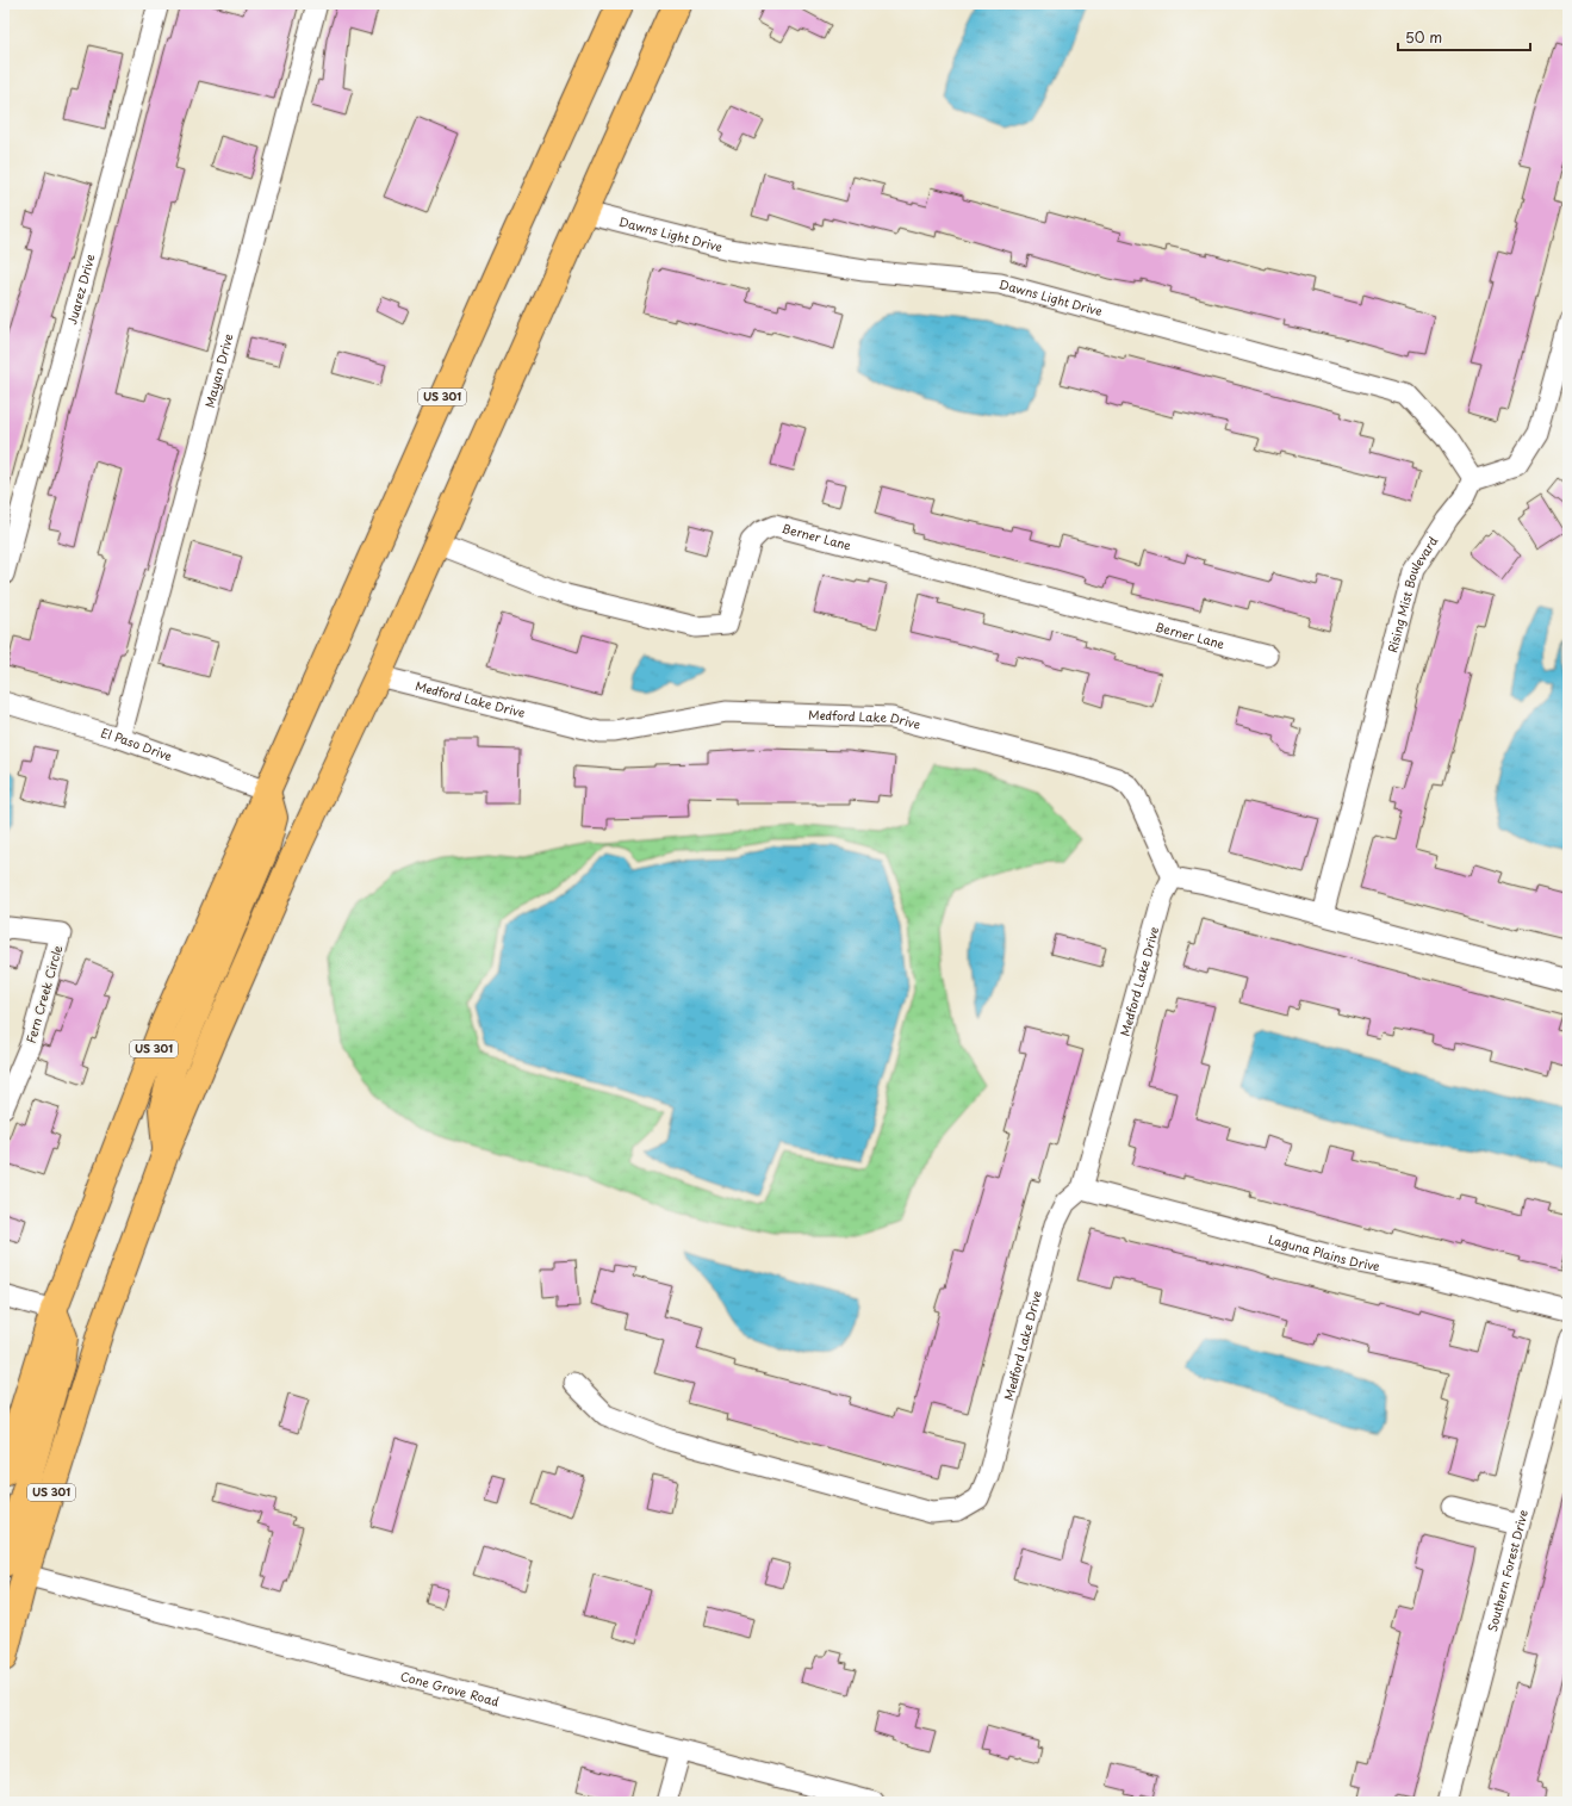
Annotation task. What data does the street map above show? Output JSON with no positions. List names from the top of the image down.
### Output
{
  "streets": {
    "main road": ["US 301"],
    "street": [
      "Dawns Light Drive",
      "Juarez Drive",
      "Mayan Drive",
      "Berner Lane",
      "Rising Mist Boulevard",
      "Medford Lake Drive",
      "El Paso Drive",
      "Fern Creek Circle",
      "Laguna Plains Drive",
      "Southern Forest Drive",
      "Cone Grove Road"
    ]
  },
  "crossings": [
    ["Dawns Light Drive", "US 301"],
    ["Dawns Light Drive", "Rising Mist Boulevard"],
    ["Mayan Drive", "El Paso Drive"],
    ["US 301", "Berner Lane"],
    ["US 301", "Medford Lake Drive"],
    ["US 301", "El Paso Drive"],
    ["US 301", "Cone Grove Road"],
    ["Medford Lake Drive", "Laguna Plains Drive"]
  ],
  "scale_bar": "50 m"
}
